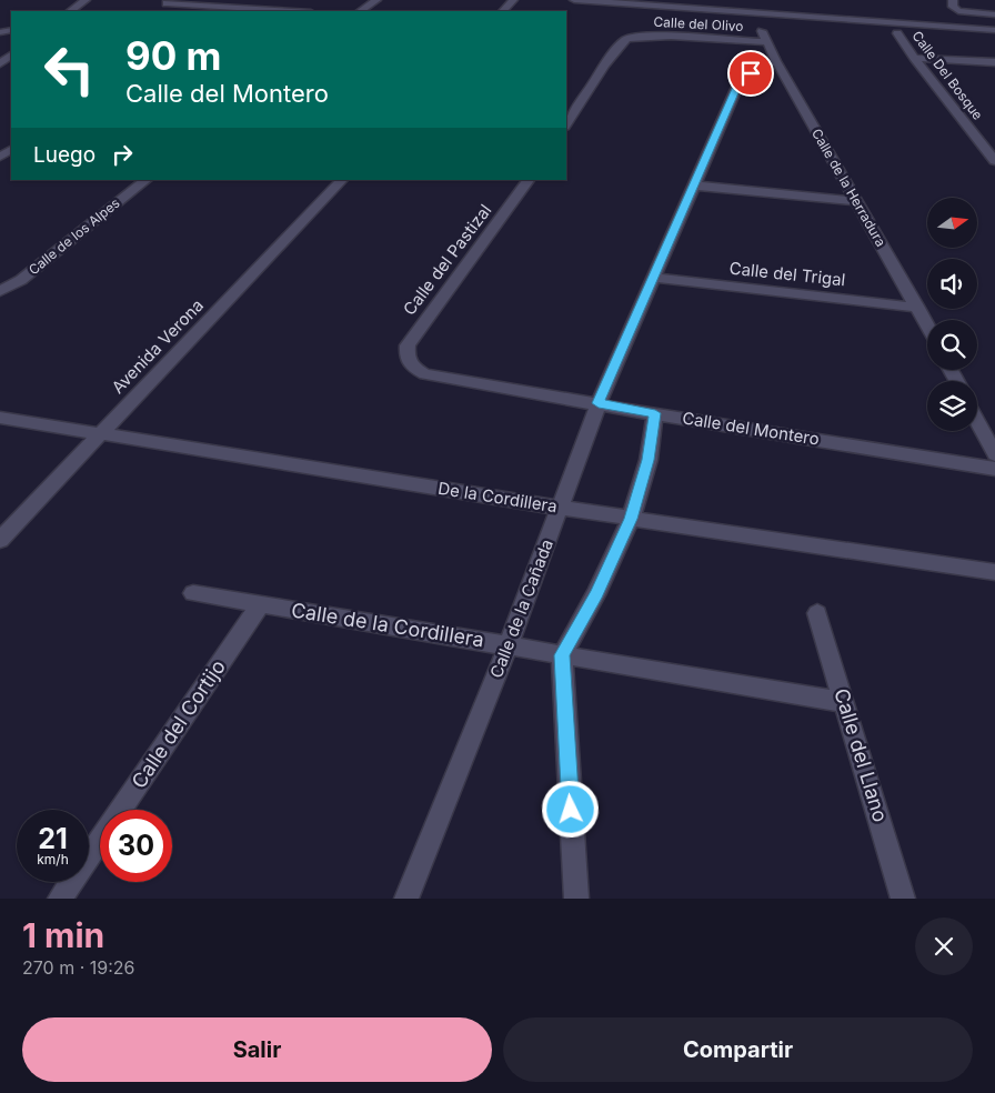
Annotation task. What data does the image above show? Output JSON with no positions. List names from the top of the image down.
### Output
{
  "streets": {
    "street": [
      "Calle del Olivo",
      "Calle Del Bosque",
      "Calle de la Herradura",
      "Calle de los Alpes",
      "Calle del Pastizal",
      "Calle del Trigal",
      "Avenida Verona",
      "Calle del Montero",
      "De la Cordillera",
      "Calle de la Cañada",
      "Calle de la Cordillera",
      "Calle del Cortijo",
      "Calle del Llano"
    ]
  },
  "crossings": [
    ["Calle del Olivo", "Calle de la Herradura"],
    ["Calle de la Herradura", "Calle del Trigal"],
    ["Calle de la Herradura", "Calle de la Cañada"],
    ["Calle del Pastizal", "Calle del Montero"],
    ["Calle del Trigal", "Calle de la Cañada"],
    ["Avenida Verona", "De la Cordillera"],
    ["Calle del Montero", "Calle de la Cañada"],
    ["De la Cordillera", "Calle de la Cañada"],
    ["Calle de la Cañada", "Calle de la Cordillera"],
    ["Calle de la Cordillera", "Calle del Cortijo"],
    ["Calle de la Cordillera", "Calle del Llano"]
  ],
  "north": "right",
  "page": {
    "turn": ["90 m", "Calle del Montero"],
    "then": "Luego",
    "speed": "21 km/h",
    "limit": "30",
    "heading": ["1 min", "270 m · 19:26"],
    "buttons": ["Salir", "Compartir"]
  }
}
